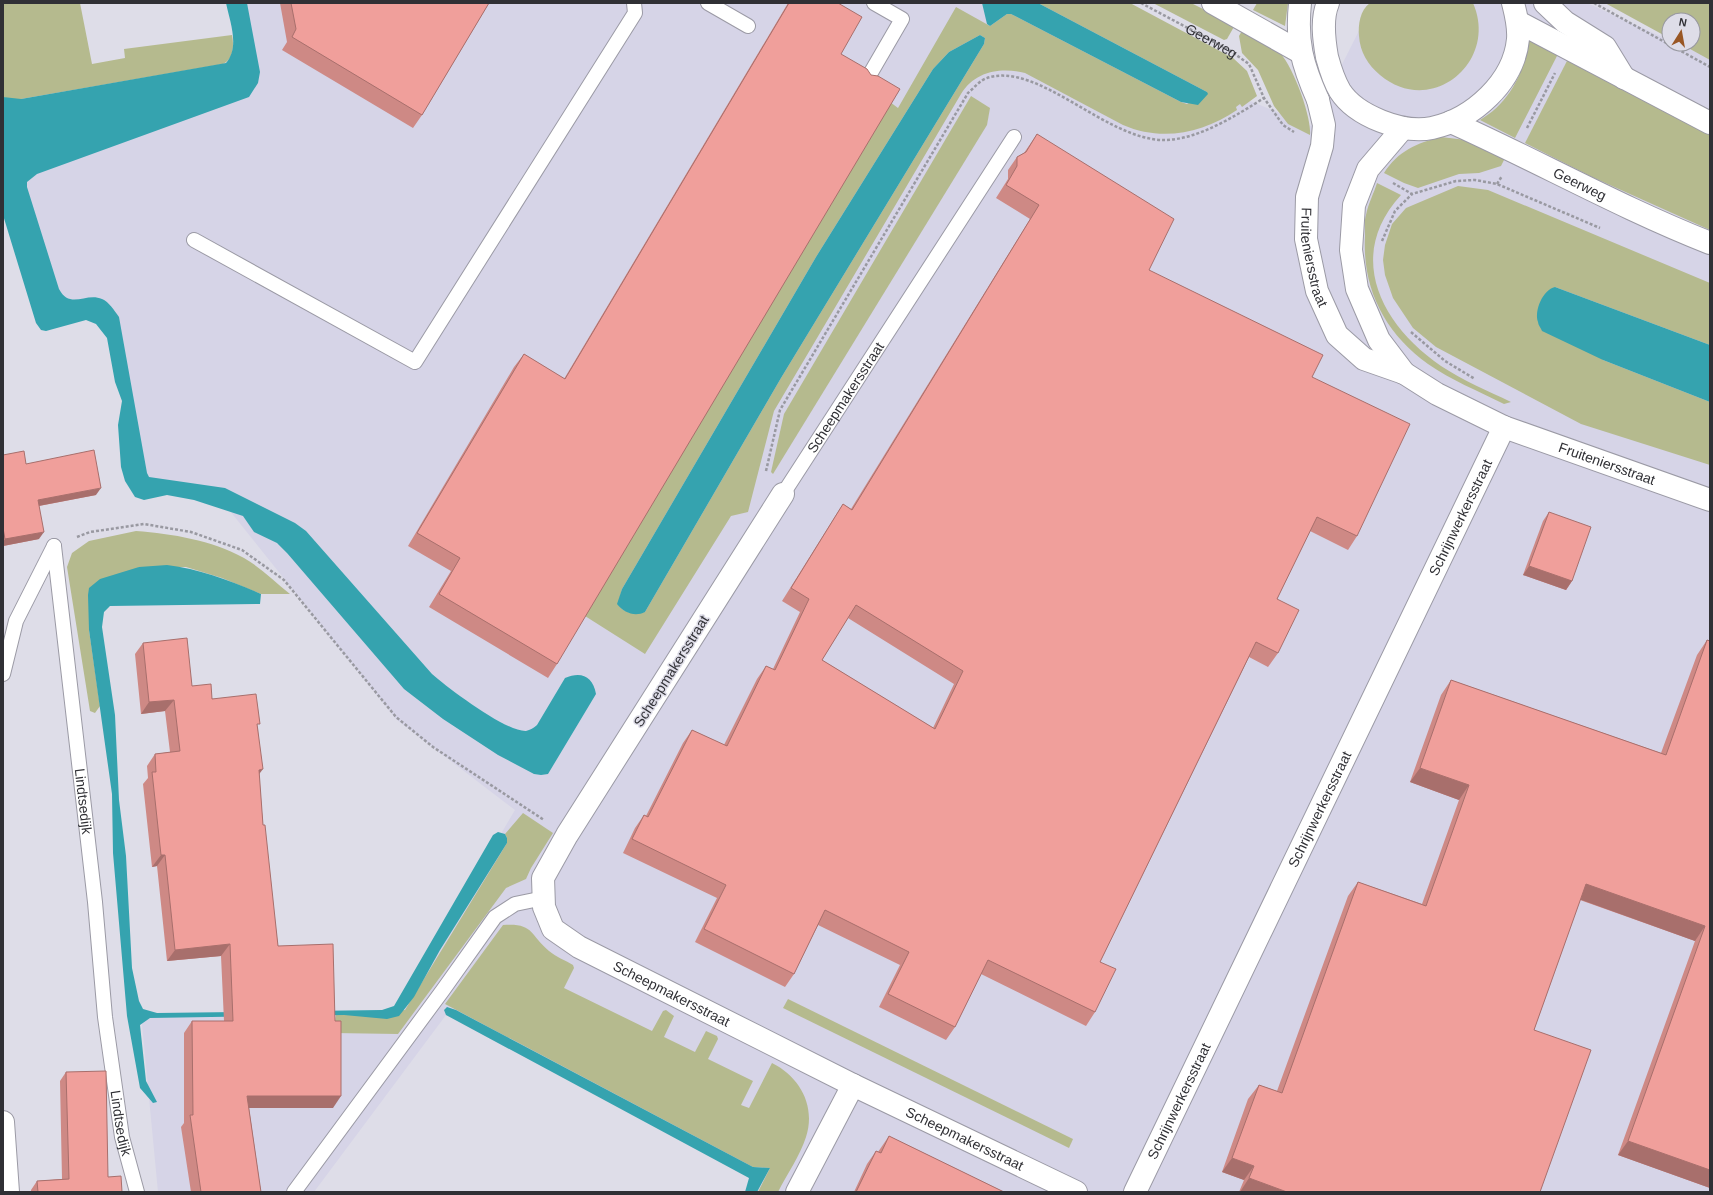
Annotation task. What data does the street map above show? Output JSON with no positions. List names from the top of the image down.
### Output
{
  "streets": {
    "street": [
      "Geerweg",
      "Fruiteniersstraat",
      "Scheepmakersstraat",
      "Schrijnwerkersstraat"
    ],
    "lane": ["Lindtsedijk"]
  },
  "crossings": [
    ["Fruiteniersstraat", "Schrijnwerkersstraat"]
  ],
  "north": "top"
}
